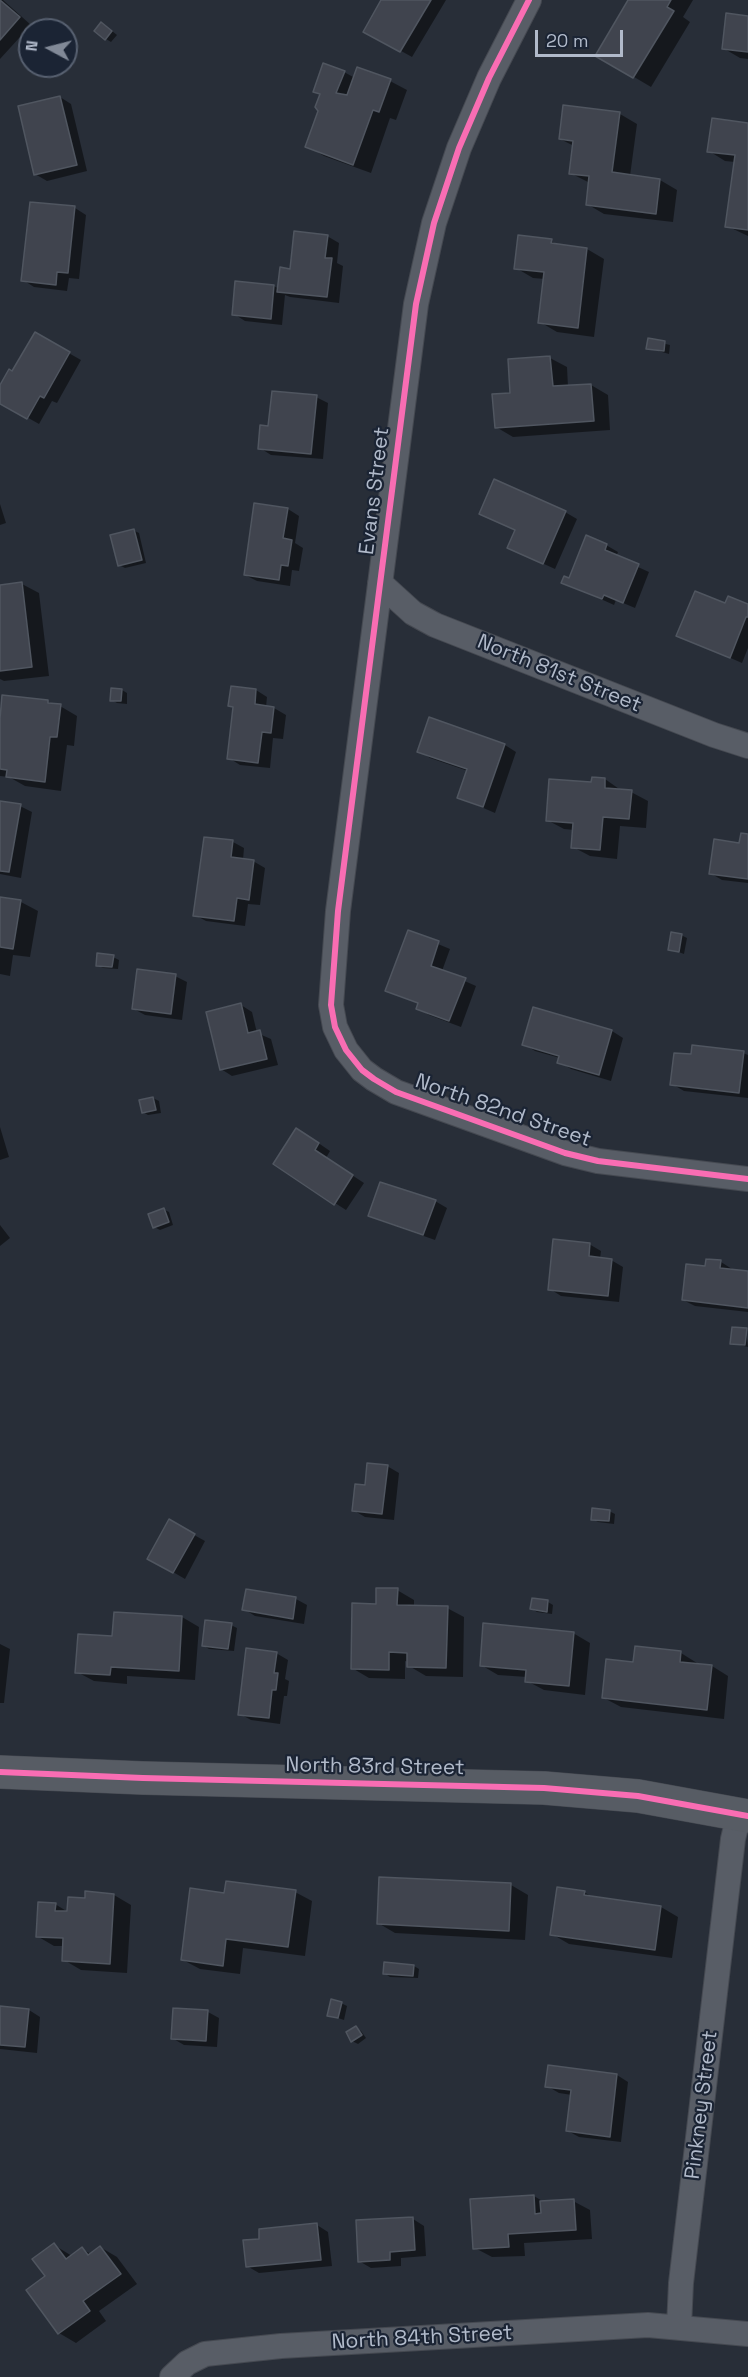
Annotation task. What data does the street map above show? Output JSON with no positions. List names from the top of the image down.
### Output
{
  "streets": {
    "street": [
      "Evans Street",
      "North 81st Street",
      "North 82nd Street",
      "North 83rd Street",
      "Pinkney Street",
      "North 84th Street"
    ]
  },
  "crossings": [
    ["Evans Street", "North 81st Street"],
    ["Evans Street", "North 82nd Street"],
    ["North 83rd Street", "Pinkney Street"],
    ["Pinkney Street", "North 84th Street"]
  ],
  "scale_bar": "20 m",
  "north": "left"
}
